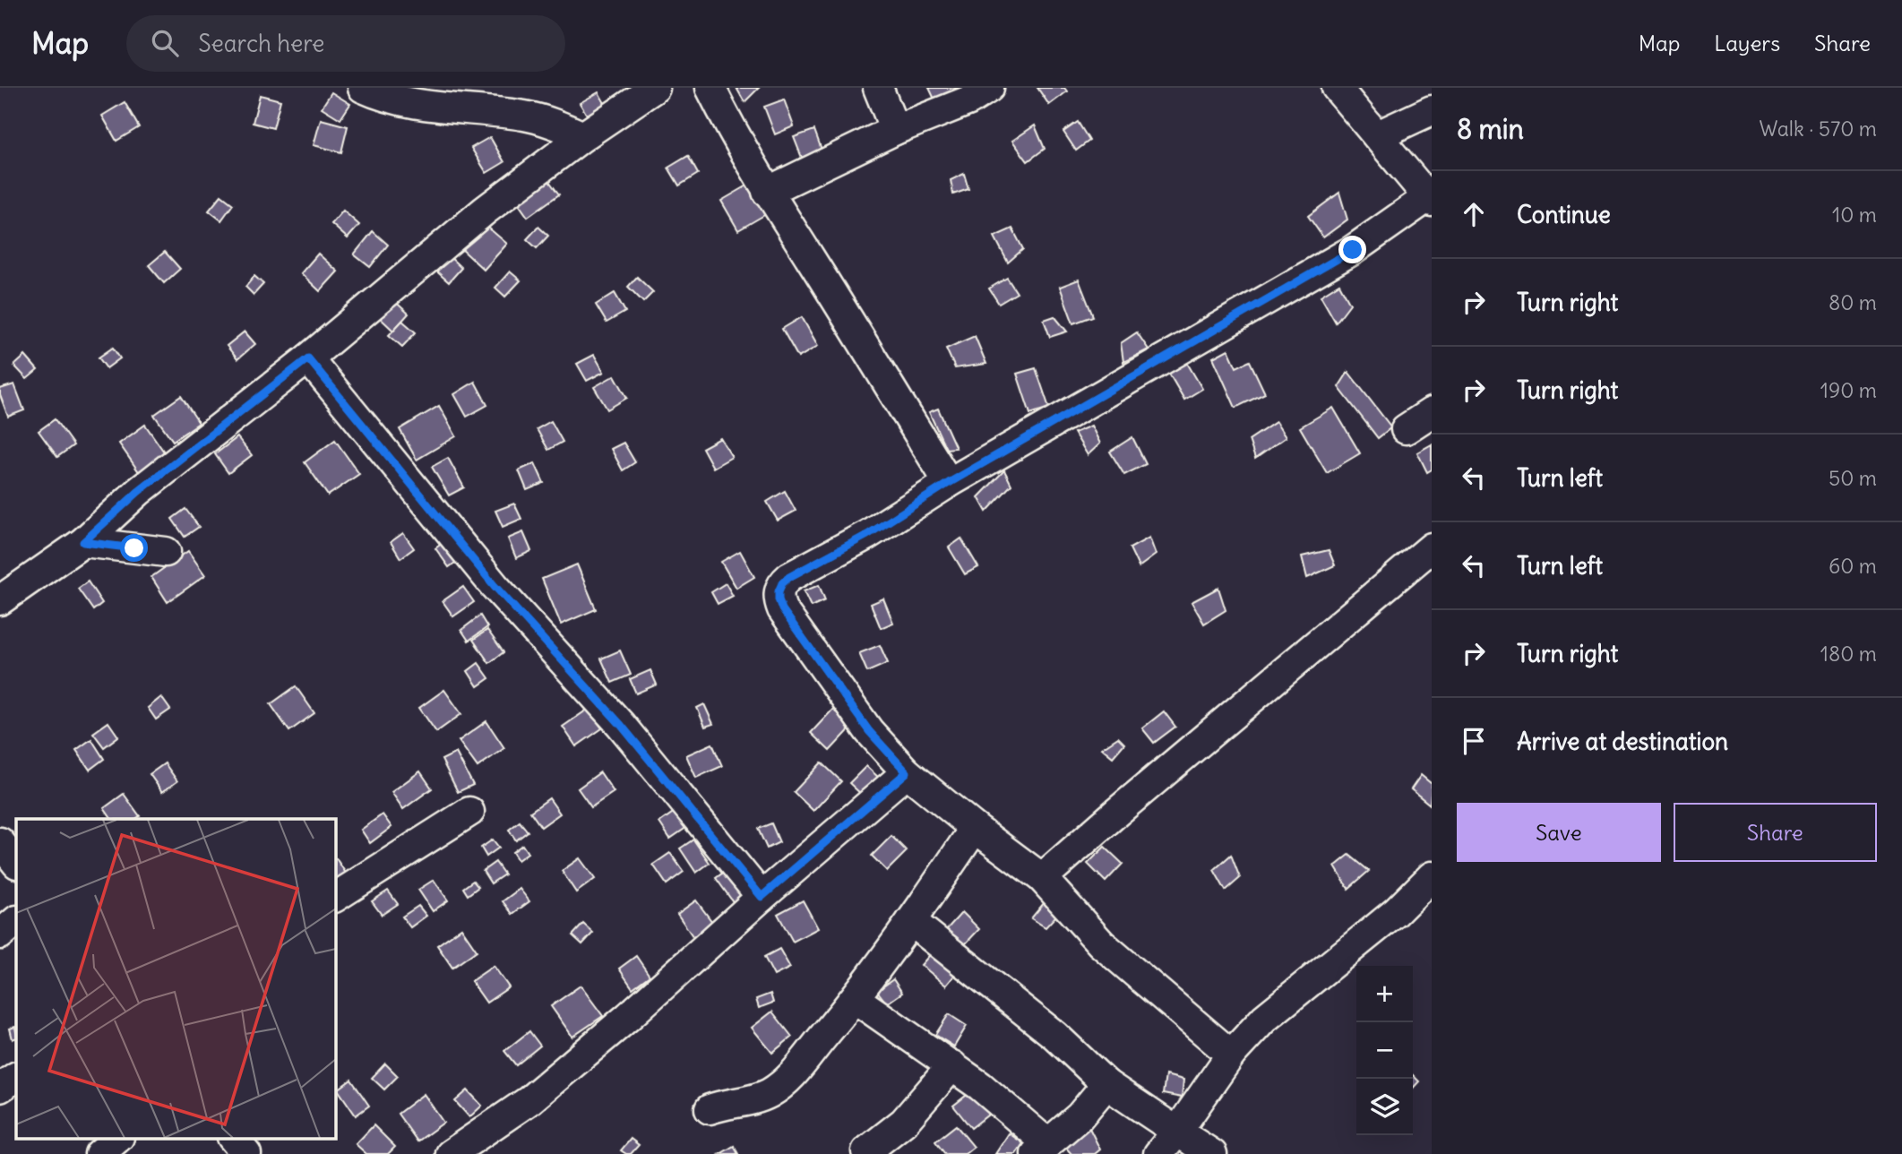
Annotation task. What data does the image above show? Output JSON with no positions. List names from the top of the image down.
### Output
{
  "page": {
    "header": "Map",
    "search": "Search here",
    "nav": ["Map", "Layers", "Share"],
    "heading": ["8 min", "Walk · 570 m"],
    "list": [
      ["Continue", "10 m"],
      ["Turn right", "80 m"],
      ["Turn right", "190 m"],
      ["Turn left", "50 m"],
      ["Turn left", "60 m"],
      ["Turn right", "180 m"],
      "Arrive at destination"
    ],
    "buttons": ["Save", "Share"],
    "map_buttons": ["+", "−"]
  }
}
